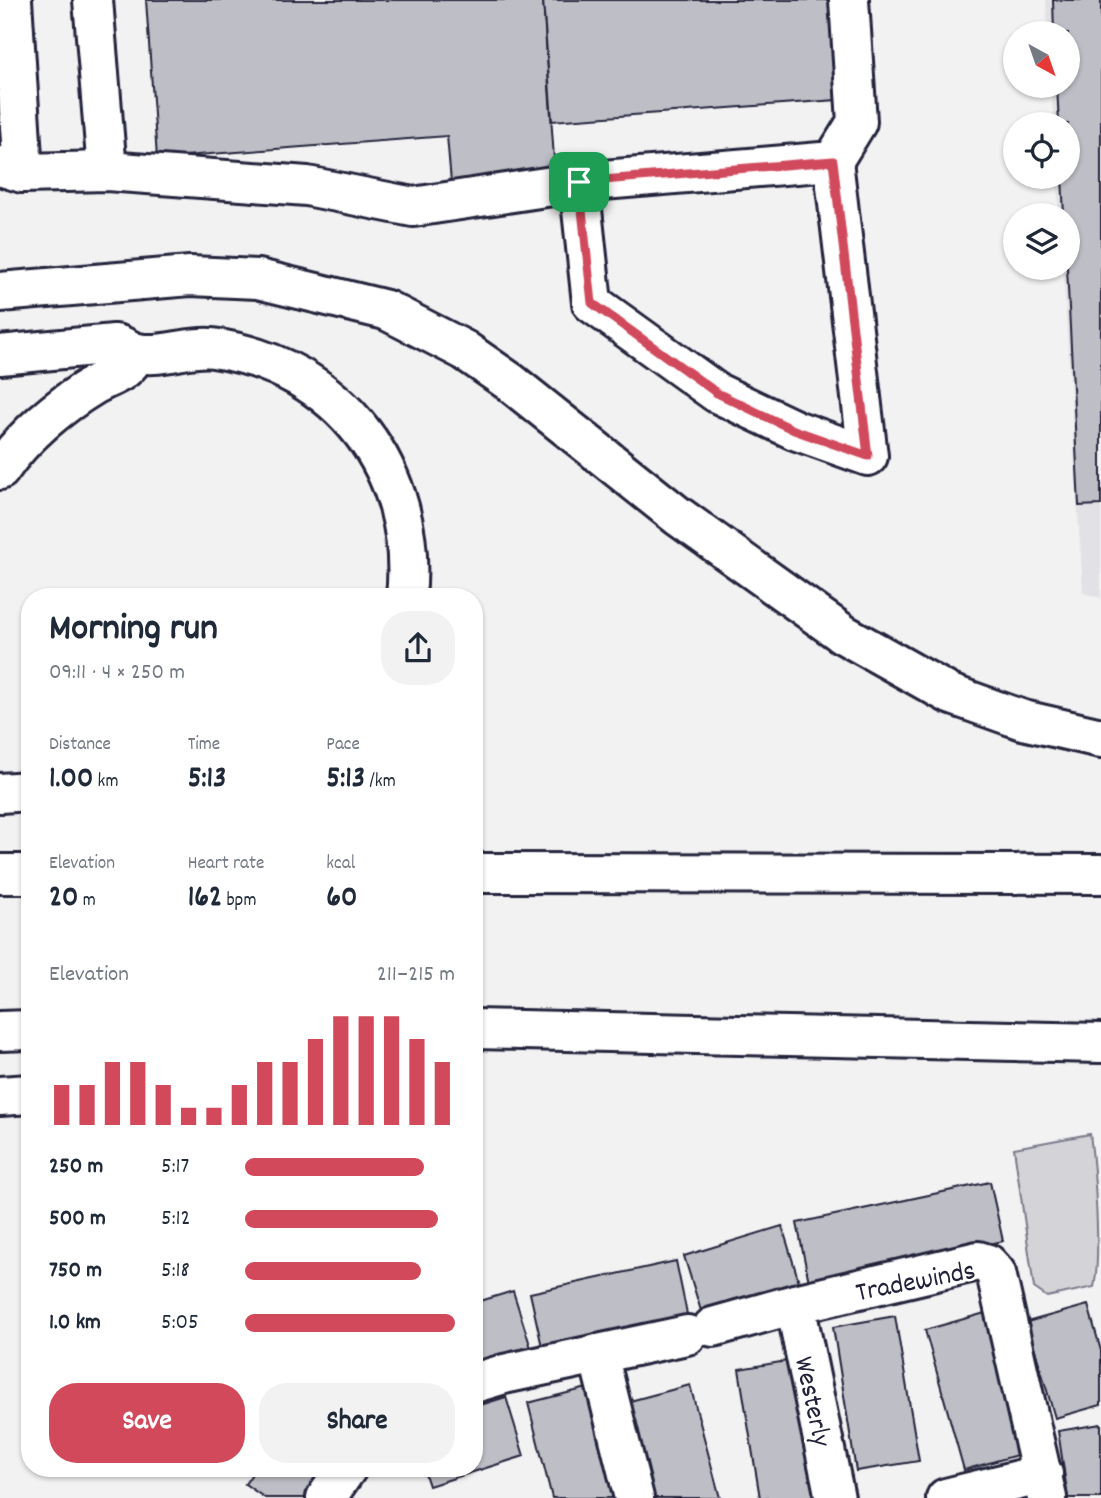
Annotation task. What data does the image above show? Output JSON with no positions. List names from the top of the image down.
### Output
{
  "streets": {
    "main road": ["Tradewinds", "Westerly"]
  },
  "crossings": [
    ["Tradewinds", "Westerly"]
  ],
  "north": "bottom right",
  "page": {
    "heading": ["Morning run", "09:11 · 4 × 250 m"],
    "stats": [
      ["Distance", "1.00 km"],
      ["Time", "5:13"],
      ["Pace", "5:13 /km"],
      ["Elevation", "20 m"],
      ["Heart rate", "162 bpm"],
      ["kcal", "60"]
    ],
    "chart": ["Elevation", "211–215 m"],
    "list": [
      {
        "name": "250 m",
        "note": "5:17"
      },
      {
        "name": "500 m",
        "note": "5:12"
      },
      {
        "name": "750 m",
        "note": "5:18"
      },
      {
        "name": "1.0 km",
        "note": "5:05"
      }
    ],
    "buttons": ["Save", "Share"]
  }
}
